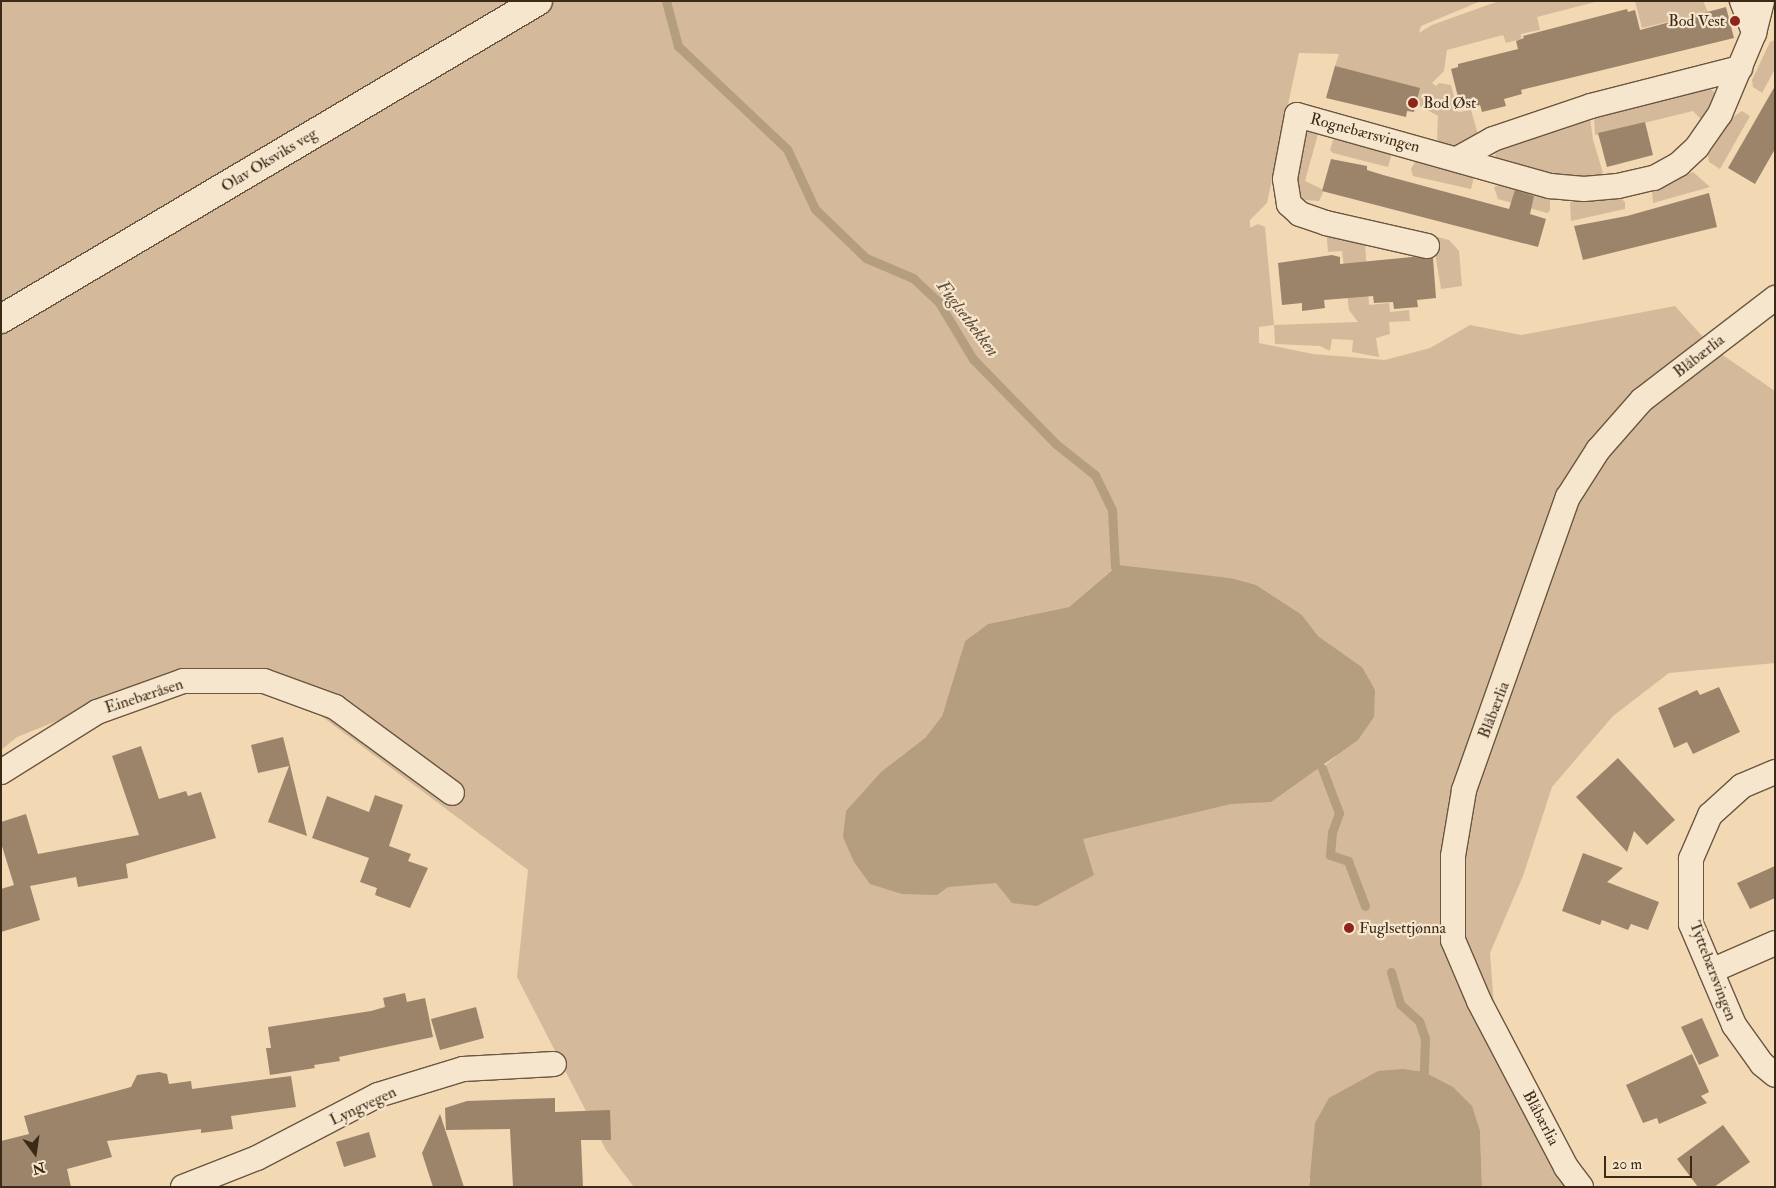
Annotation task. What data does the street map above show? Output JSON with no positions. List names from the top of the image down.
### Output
{
  "streets": {
    "street": [
      "Rognebærsvingen",
      "Olav Oksviks veg",
      "Blåbærlia",
      "Einebæråsen",
      "Tyttebærsvingen",
      "Lyngvegen"
    ]
  },
  "water": ["Fuglsetbekken"],
  "places": ["Bod Vest", "Bod Øst", "Fuglsettjønna"],
  "scale_bar": "20 m",
  "north": "bottom"
}
